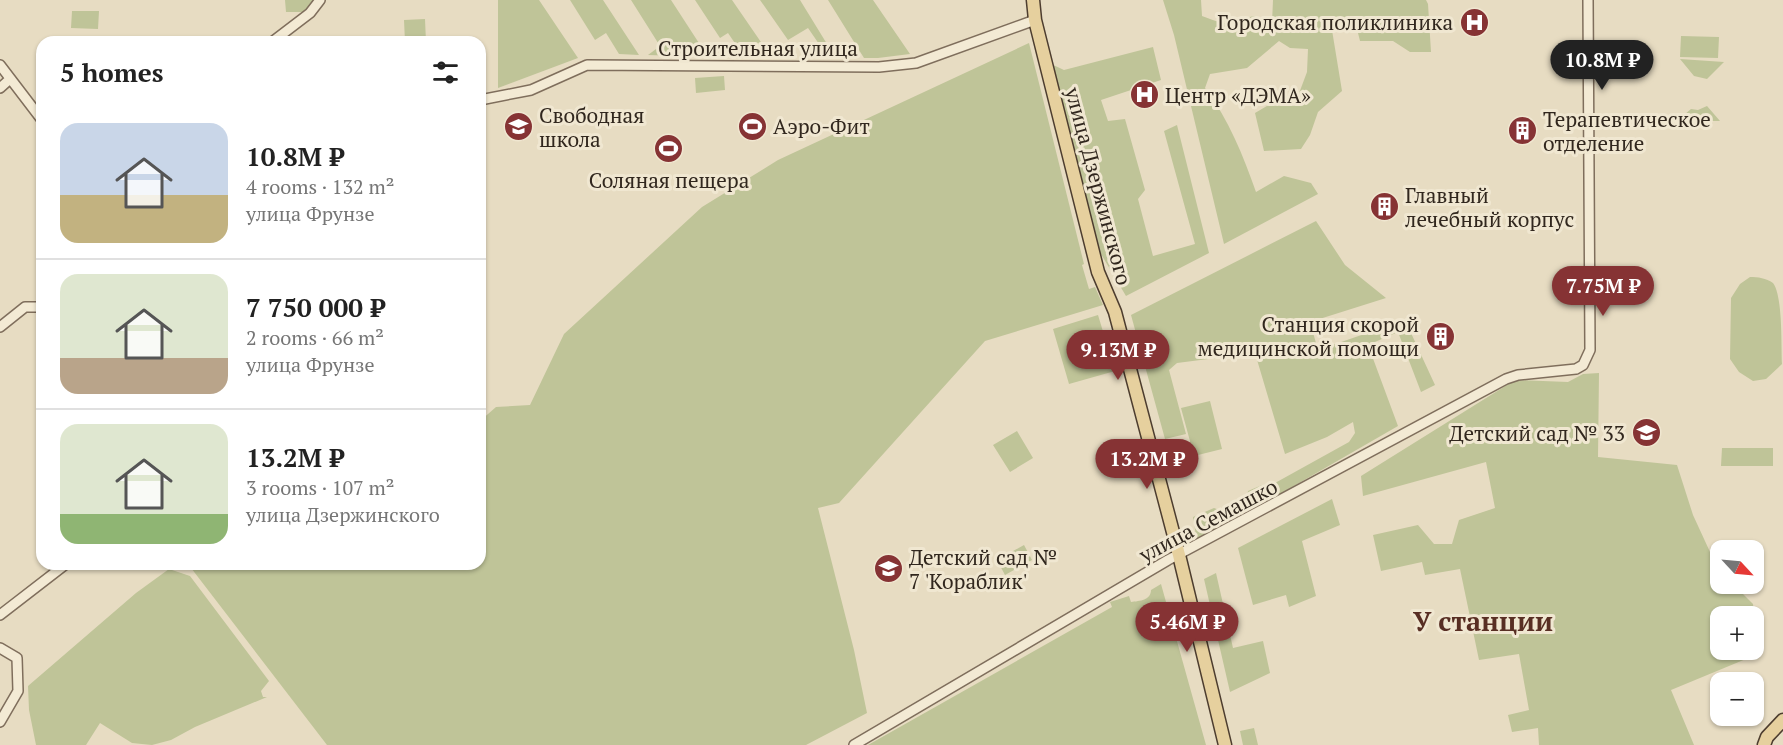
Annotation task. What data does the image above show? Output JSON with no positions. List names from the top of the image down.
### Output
{
  "streets": {
    "main road": ["улица Дзержинского"],
    "street": ["Строительная улица", "улица Семашко"]
  },
  "crossings": [
    ["Строительная улица", "улица Дзержинского"],
    ["улица Дзержинского", "улица Семашко"]
  ],
  "districts": ["У станции"],
  "places": {
    "hospital": ["Городская поликлиника", "Центр «ДЭМА»"],
    "sports": ["Аэро-Фит", "Соляная пещера"],
    "school or university": ["Свободная школа", "Детский сад № 33", "Детский сад № 7 'Кораблик'"],
    "building": ["Терапевтическое отделение", "Главный лечебный корпус", "Станция скорой медицинской помощи"]
  },
  "north": "bottom right",
  "page": {
    "heading": "5 homes",
    "price": [
      "10.8M ₽",
      "7.75M ₽",
      "9.13M ₽",
      "13.2M ₽",
      "5.46M ₽"
    ],
    "list": [
      {
        "name": "10.8M ₽",
        "note": "4 rooms · 132 m² · улица Фрунзе"
      },
      {
        "name": "7 750 000 ₽",
        "note": "2 rooms · 66 m² · улица Фрунзе"
      },
      {
        "name": "13.2M ₽",
        "note": "3 rooms · 107 m² · улица Дзержинского"
      }
    ],
    "map_buttons": ["+", "−"]
  }
}
